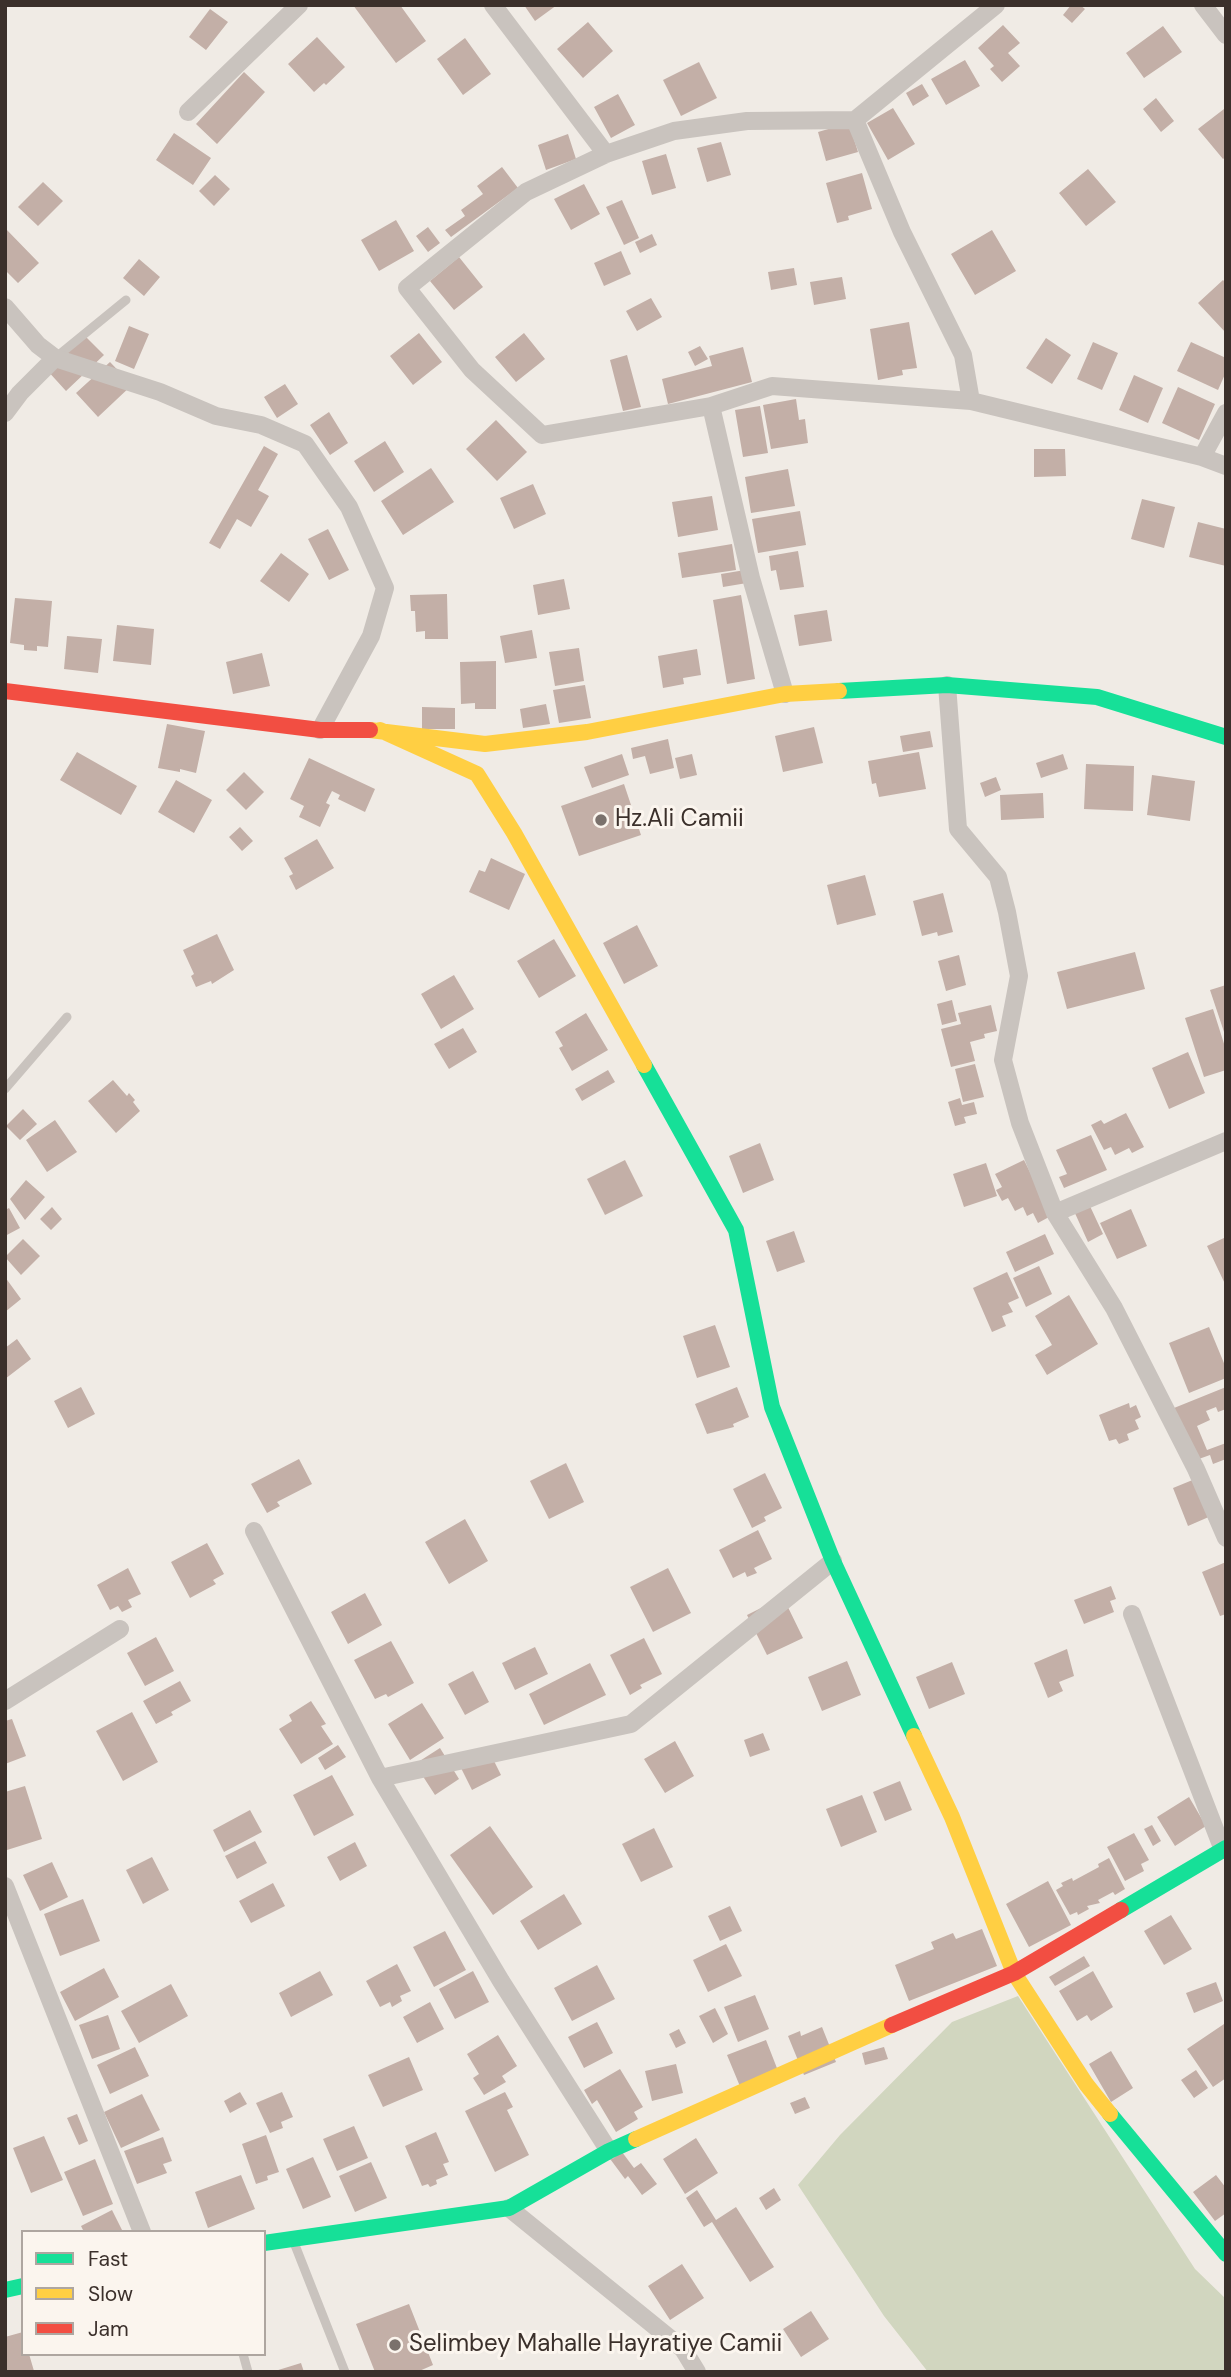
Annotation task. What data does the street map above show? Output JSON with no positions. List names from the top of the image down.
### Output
{
  "places": ["Hz.Ali Camii", "Selimbey Mahalle Hayratiye Camii"],
  "legend": ["Fast", "Slow", "Jam"]
}
